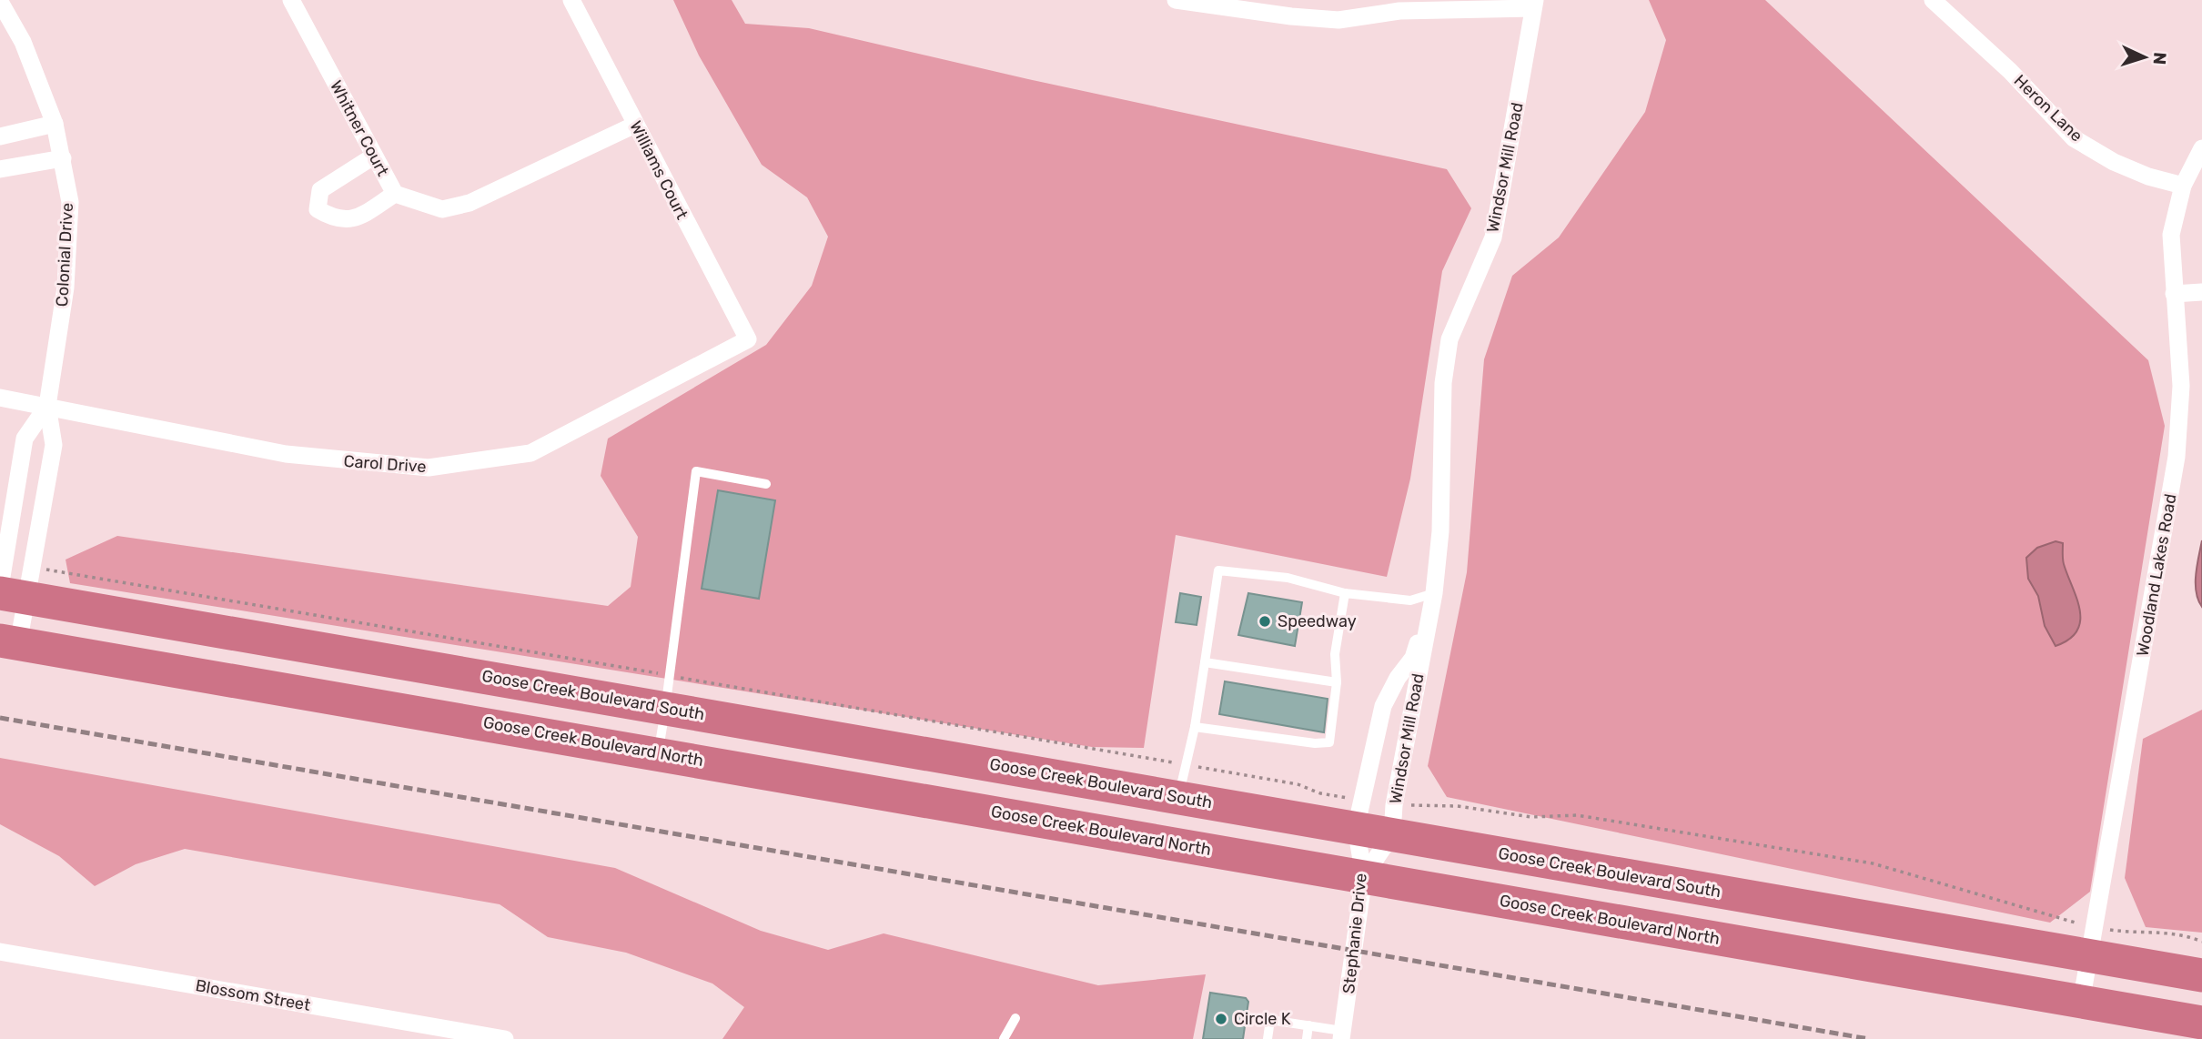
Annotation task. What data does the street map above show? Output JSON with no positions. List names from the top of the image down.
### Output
{
  "streets": {
    "highway": ["Goose Creek Boulevard South", "Goose Creek Boulevard North"],
    "street": [
      "Heron Lane",
      "Whitner Court",
      "Windsor Mill Road",
      "Williams Court",
      "Colonial Drive",
      "Carol Drive",
      "Woodland Lakes Road",
      "Stephanie Drive",
      "Blossom Street"
    ]
  },
  "crossings": [
    ["Heron Lane", "Woodland Lakes Road"],
    ["Whitner Court", "Williams Court"],
    ["Windsor Mill Road", "Goose Creek Boulevard South"],
    ["Windsor Mill Road", "Goose Creek Boulevard North"],
    ["Windsor Mill Road", "Stephanie Drive"],
    ["Williams Court", "Carol Drive"],
    ["Colonial Drive", "Carol Drive"],
    ["Colonial Drive", "Goose Creek Boulevard South"],
    ["Colonial Drive", "Goose Creek Boulevard North"],
    ["Woodland Lakes Road", "Goose Creek Boulevard South"],
    ["Woodland Lakes Road", "Goose Creek Boulevard North"],
    ["Goose Creek Boulevard South", "Stephanie Drive"],
    ["Goose Creek Boulevard North", "Stephanie Drive"]
  ],
  "places": ["Speedway", "Circle K"],
  "north": "right"
}
